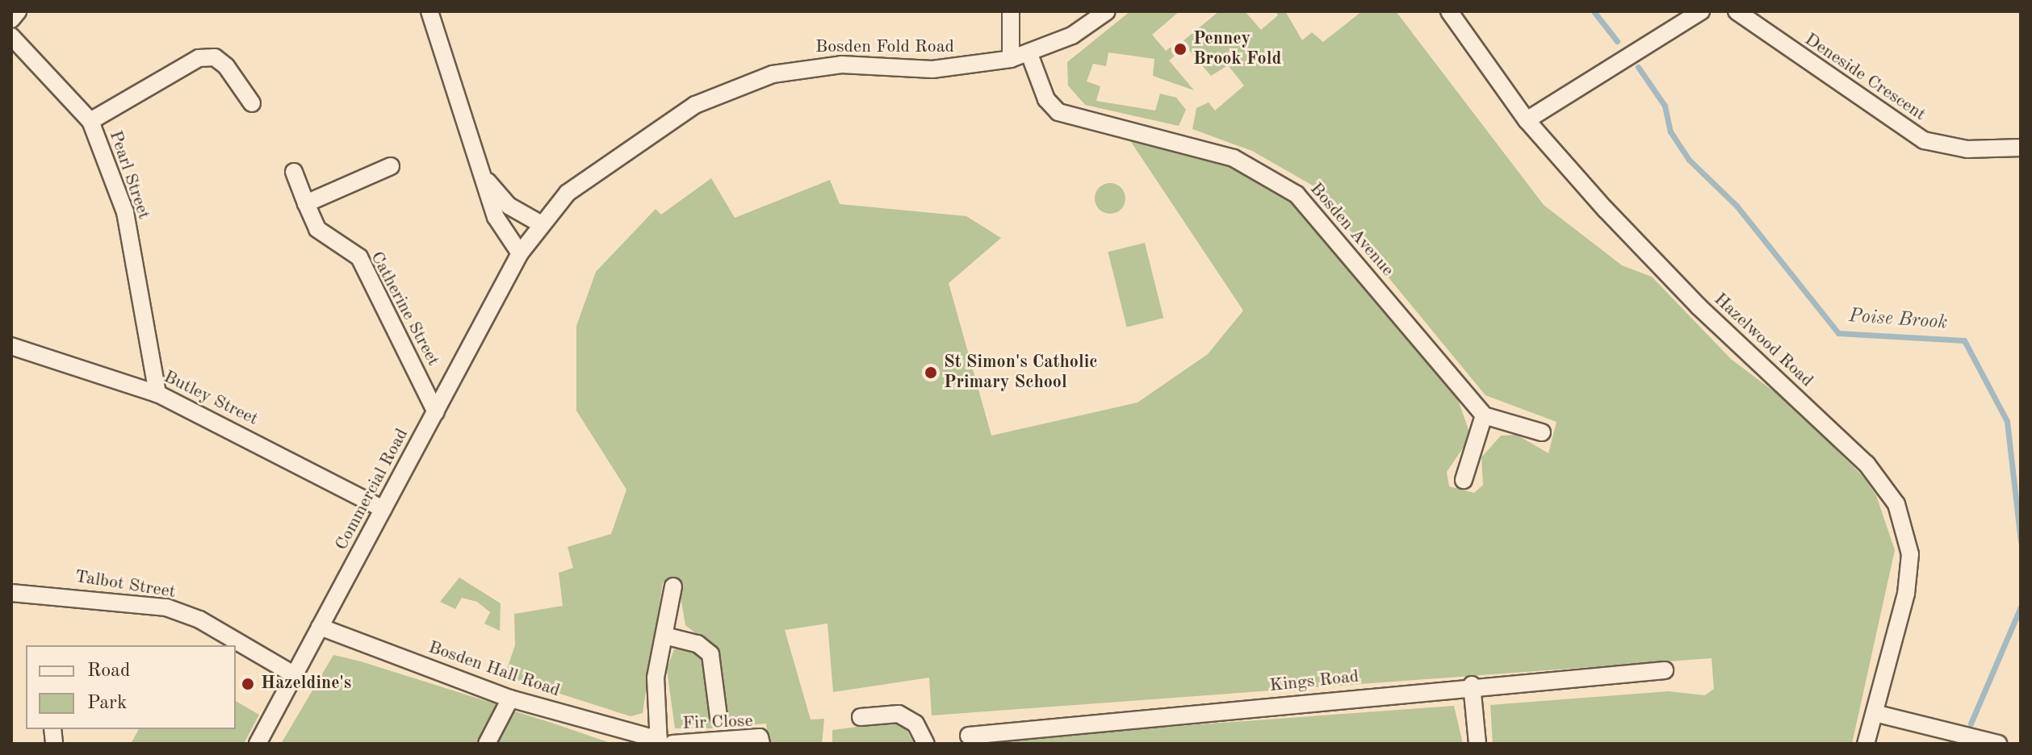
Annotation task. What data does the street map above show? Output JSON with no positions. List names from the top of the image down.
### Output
{
  "streets": {
    "street": [
      "Bosden Fold Road",
      "Deneside Crescent",
      "Pearl Street",
      "Bosden Avenue",
      "Catherine Street",
      "Hazelwood Road",
      "Butley Street",
      "Commercial Road",
      "Talbot Street",
      "Bosden Hall Road",
      "Kings Road",
      "Fir Close"
    ]
  },
  "crossings": [
    ["Bosden Fold Road", "Bosden Avenue"],
    ["Bosden Fold Road", "Commercial Road"],
    ["Pearl Street", "Butley Street"],
    ["Catherine Street", "Commercial Road"],
    ["Butley Street", "Commercial Road"],
    ["Commercial Road", "Talbot Street"],
    ["Commercial Road", "Bosden Hall Road"],
    ["Bosden Hall Road", "Fir Close"]
  ],
  "water": ["Poise Brook"],
  "places": ["Penney Brook Fold", "St Simon's Catholic Primary School", "Hazeldine's"],
  "legend": ["Road", "Park"]
}
